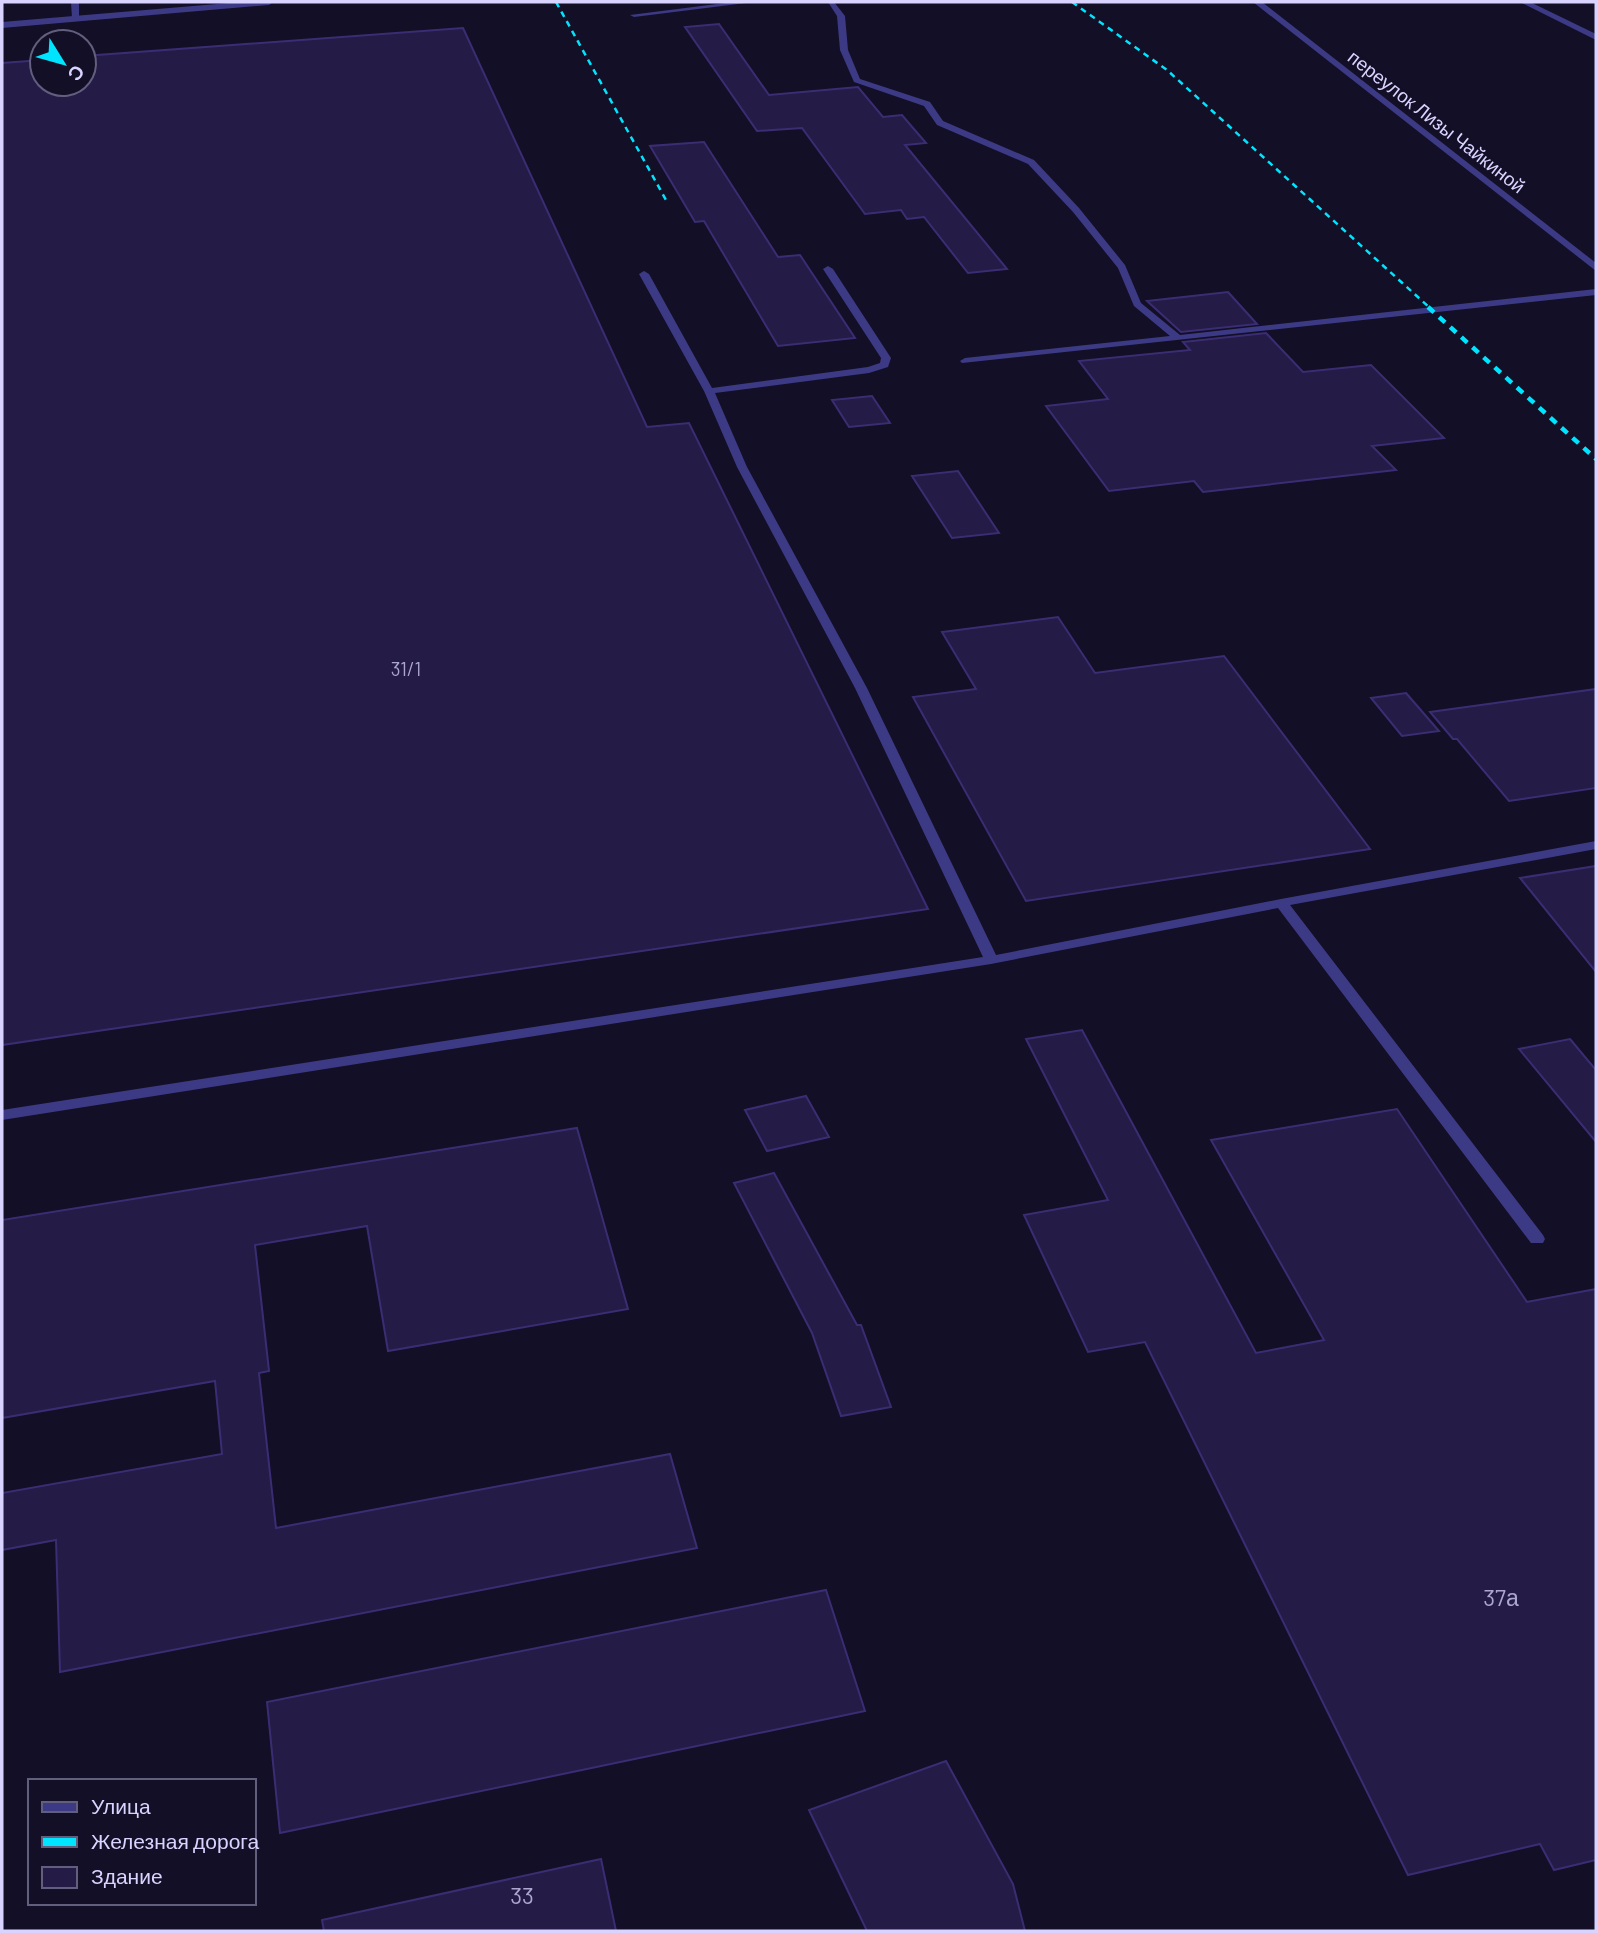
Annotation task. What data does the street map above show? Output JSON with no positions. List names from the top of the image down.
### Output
{
  "streets": {
    "street": ["переулок Лизы Чайкиной"]
  },
  "house_numbers": ["31/1", "37а", "33"],
  "legend": ["Улица", "Железная дорога", "Здание"],
  "north": "bottom right"
}
